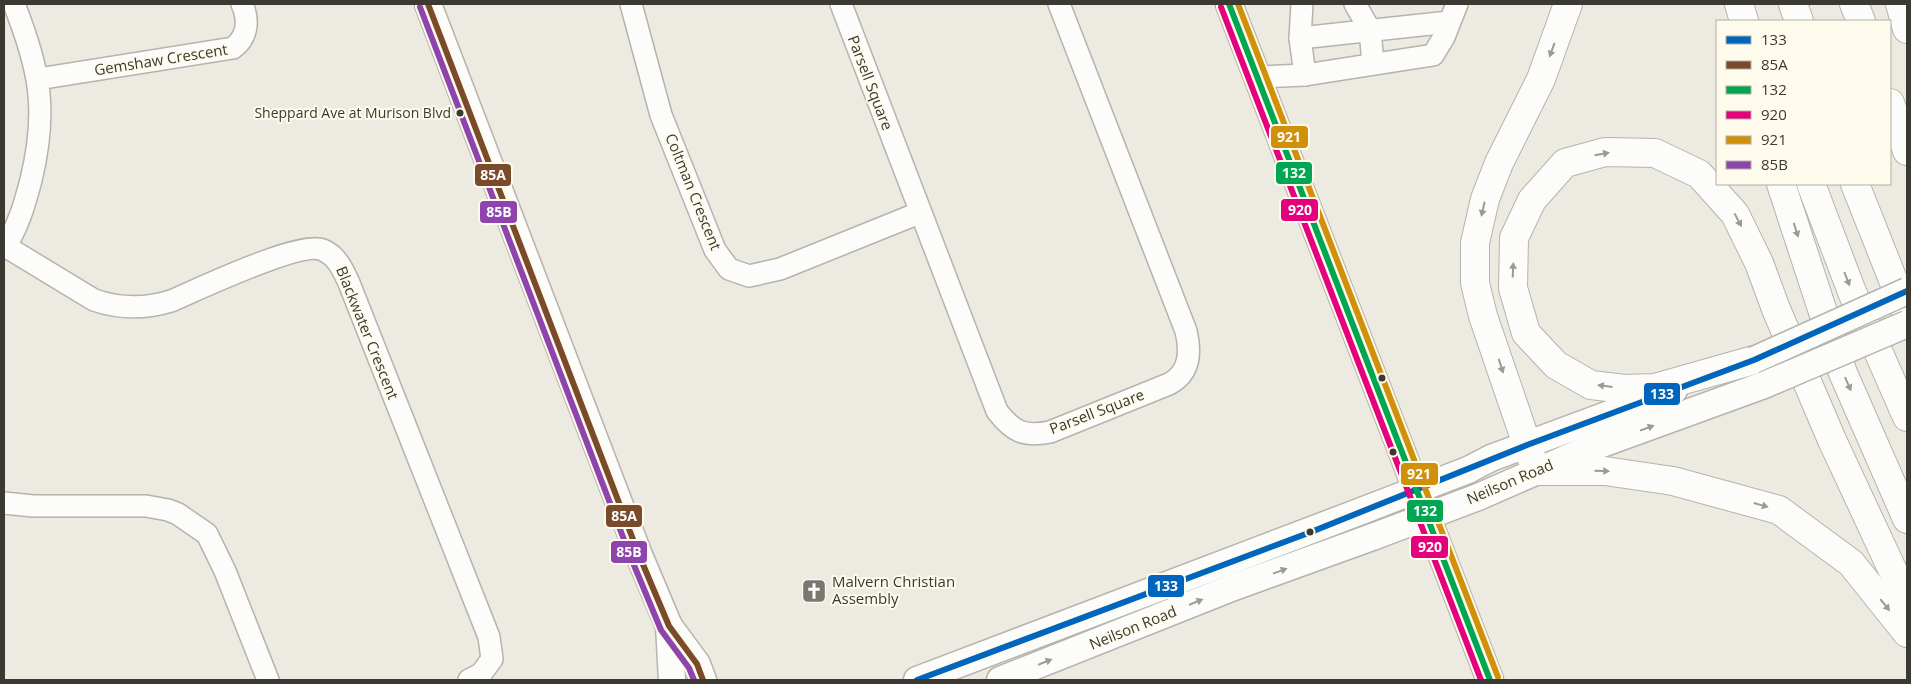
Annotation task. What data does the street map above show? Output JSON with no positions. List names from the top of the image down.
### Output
{
  "streets": {
    "main road": ["Neilson Road"],
    "street": [
      "Gemshaw Crescent",
      "Parsell Square",
      "Coltman Crescent",
      "Blackwater Crescent"
    ]
  },
  "crossings": [
    ["Parsell Square", "Coltman Crescent"]
  ],
  "places": {
    "other": ["Sheppard Ave at Murison Blvd"],
    "church": ["Malvern Christian Assembly"]
  },
  "lines": [
    "transit line 85A",
    "transit line 132",
    "transit line 921",
    "transit line 920",
    "transit line 85B",
    "transit line 133"
  ],
  "legend": [
    "133",
    "85A",
    "132",
    "920",
    "921",
    "85B"
  ]
}
